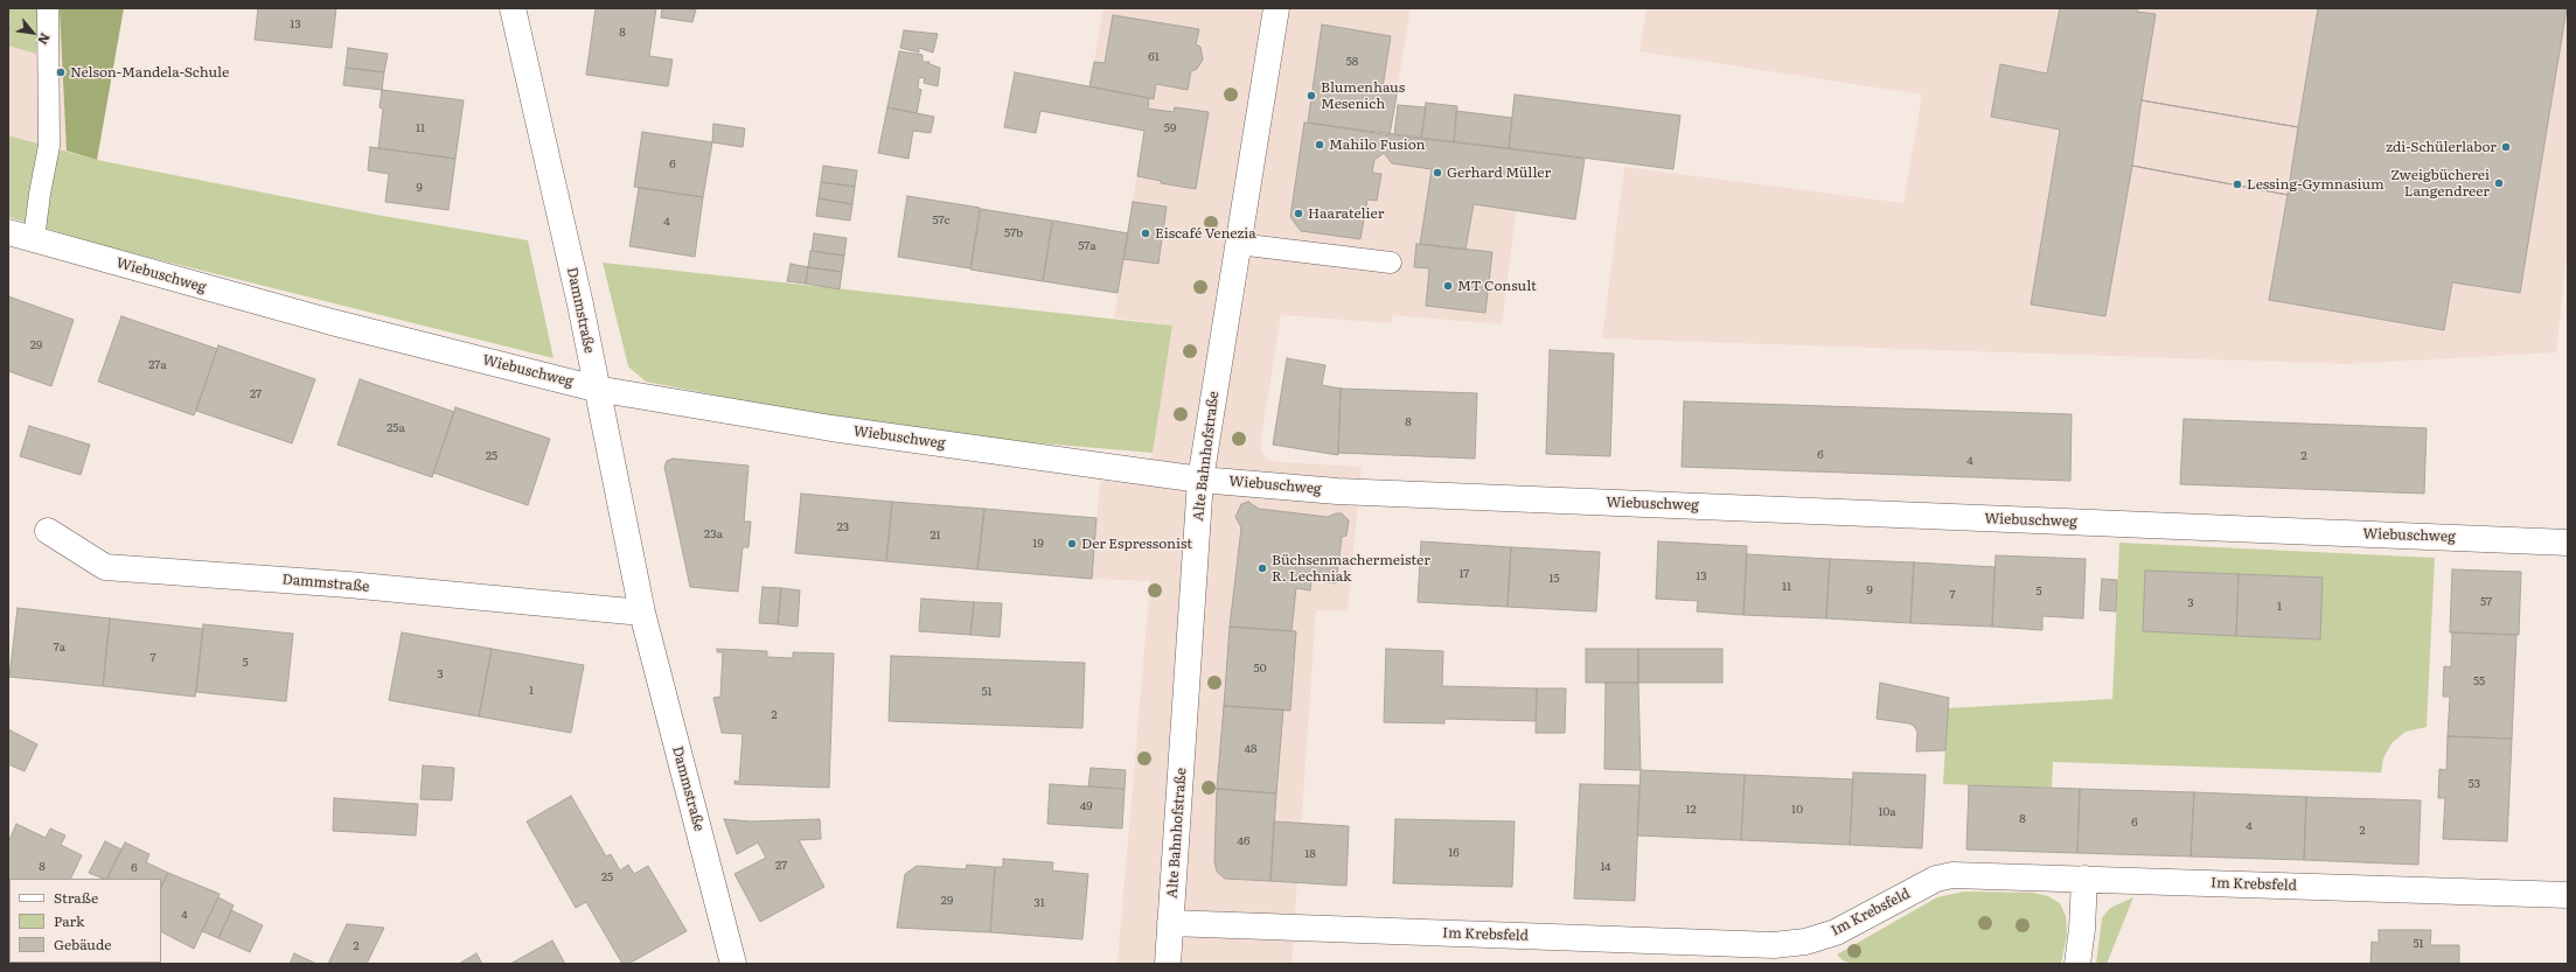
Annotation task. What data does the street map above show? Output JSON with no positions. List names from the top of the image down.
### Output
{
  "streets": {
    "street": [
      "Wiebuschweg",
      "Dammstraße",
      "Alte Bahnhofstraße",
      "Im Krebsfeld"
    ]
  },
  "crossings": [
    ["Wiebuschweg", "Dammstraße"],
    ["Wiebuschweg", "Alte Bahnhofstraße"],
    ["Alte Bahnhofstraße", "Im Krebsfeld"]
  ],
  "places": [
    "Nelson-Mandela-Schule",
    "Blumenhaus Mesenich",
    "Mahilo Fusion",
    "zdi-Schülerlabor",
    "Gerhard Müller",
    "Zweigbücherei Langendreer",
    "Lessing-Gymnasium",
    "Haaratelier",
    "Eiscafé Venezia",
    "MT Consult",
    "Der Espressonist",
    "Büchsenmachermeister R. Lechniak"
  ],
  "house_numbers": [
    "13",
    "8",
    "61",
    "58",
    "11",
    "59",
    "6",
    "9",
    "57c",
    "4",
    "57b",
    "57a",
    "29",
    "27a",
    "27",
    "8",
    "25a",
    "6",
    "25",
    "2",
    "4",
    "23",
    "23a",
    "21",
    "19",
    "17",
    "13",
    "15",
    "11",
    "9",
    "5",
    "7",
    "57",
    "3",
    "1",
    "7a",
    "7",
    "5",
    "50",
    "3",
    "55",
    "1",
    "51",
    "2",
    "48",
    "53",
    "49",
    "12",
    "10",
    "10a",
    "8",
    "6",
    "4",
    "2",
    "46",
    "16",
    "18",
    "27",
    "8",
    "14",
    "6",
    "25",
    "29",
    "31",
    "4",
    "51",
    "2"
  ],
  "legend": ["Straße", "Park", "Gebäude"],
  "north": "bottom right"
}
